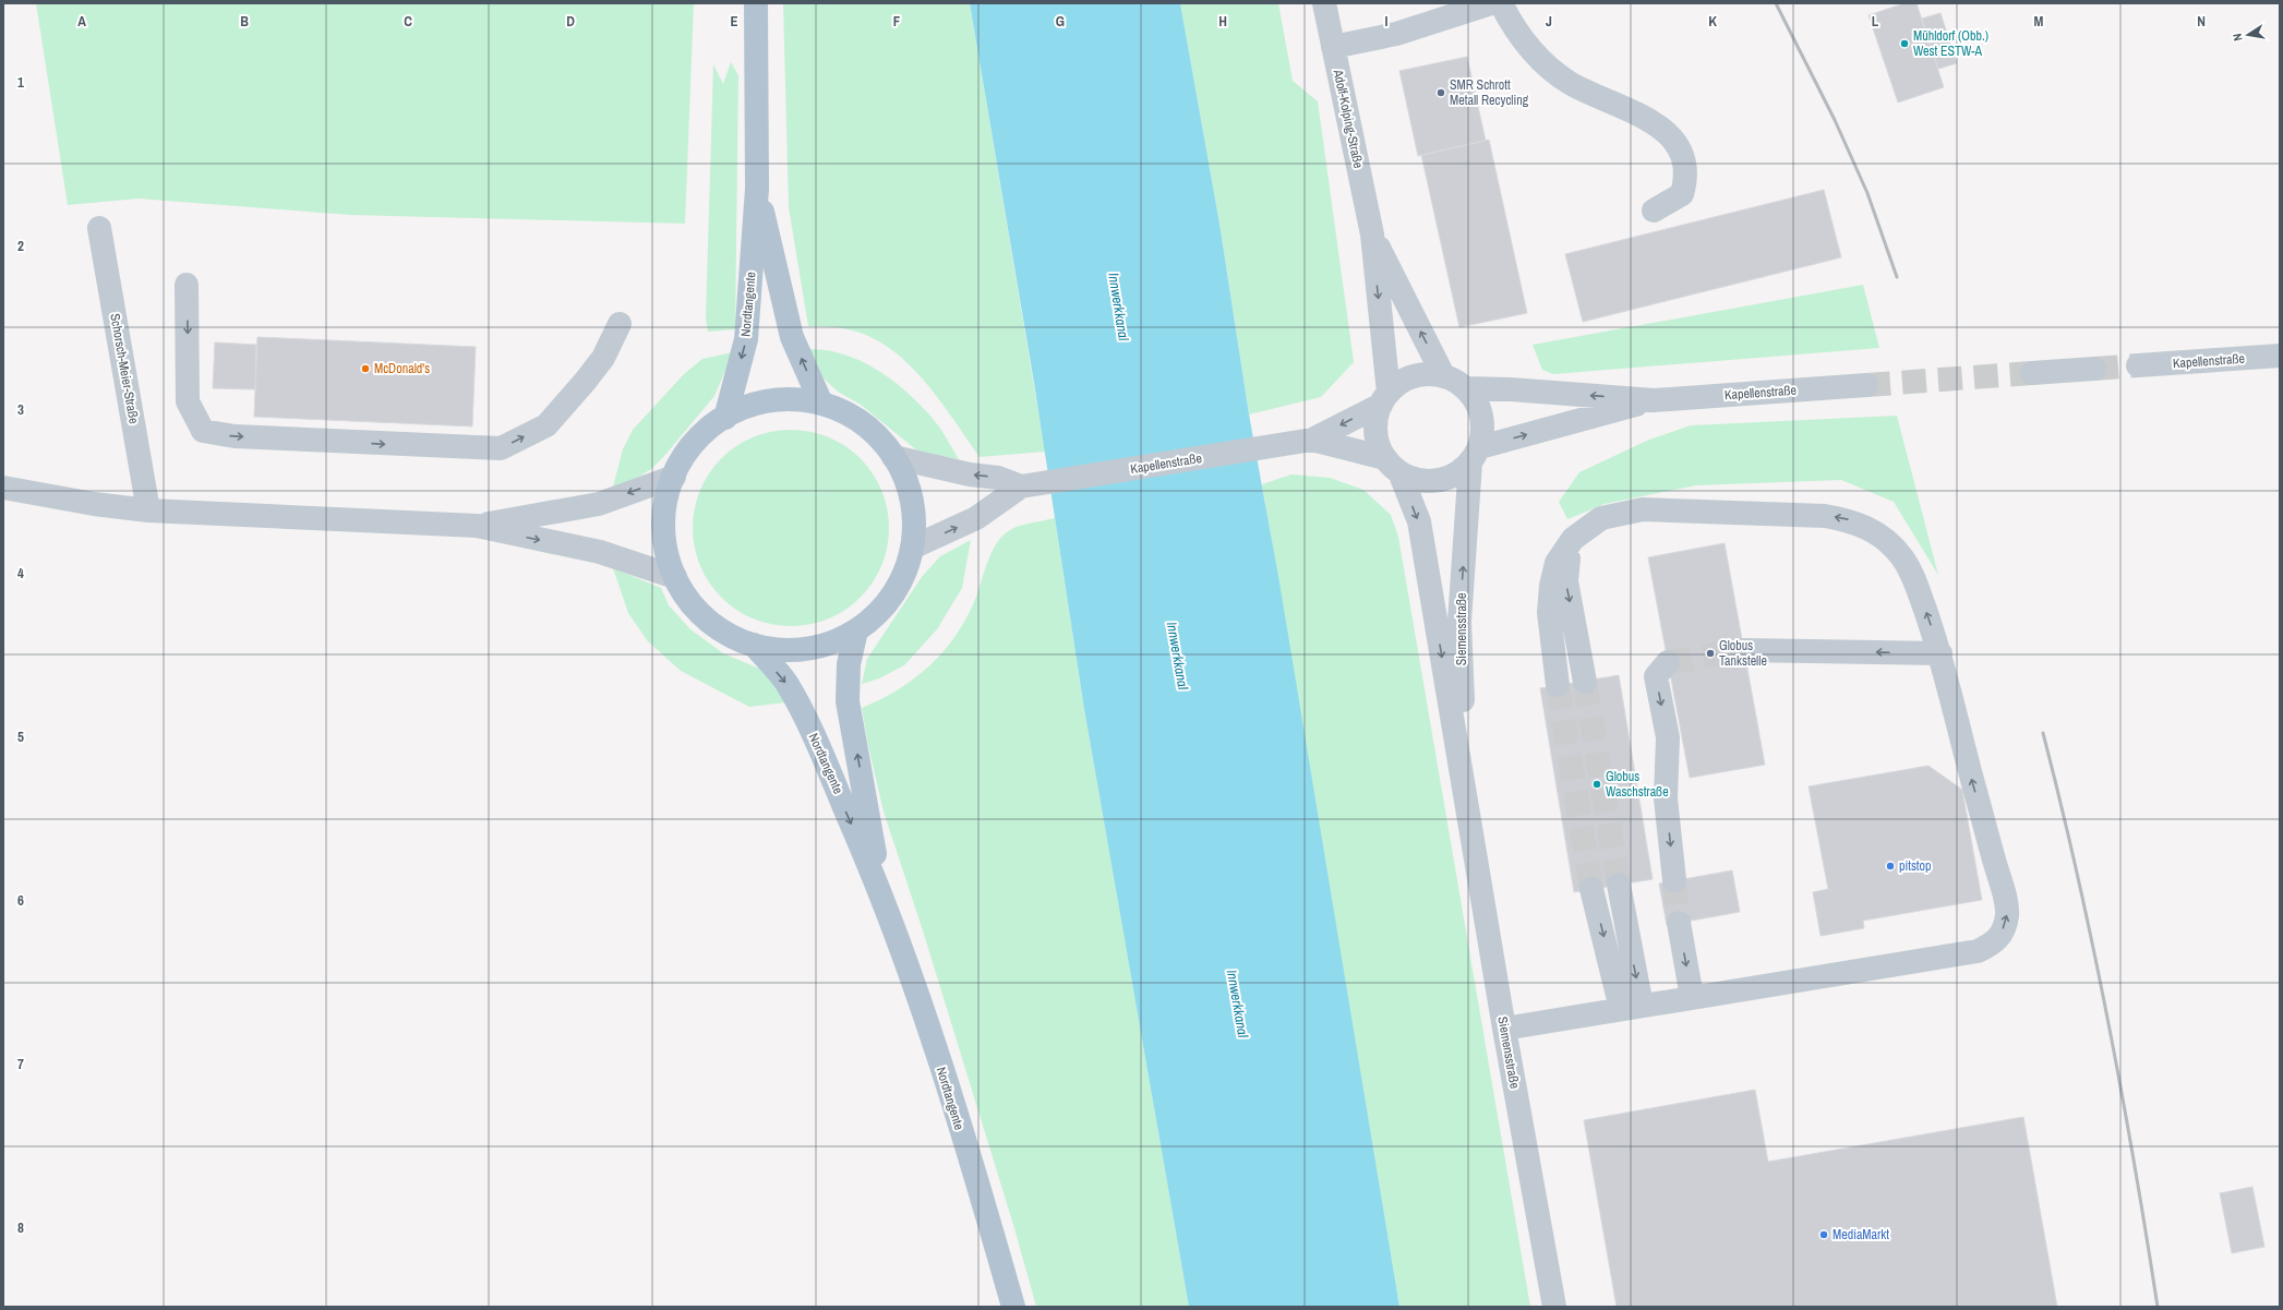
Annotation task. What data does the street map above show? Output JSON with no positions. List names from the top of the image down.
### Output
{
  "streets": {
    "main road": ["Nordtangente"],
    "street": [
      "Adolf-Kolping-Straße",
      "Kapellenstraße",
      "Schorsch-Meier-Straße",
      "Siemensstraße"
    ]
  },
  "crossings": [
    ["Adolf-Kolping-Straße", "Kapellenstraße"],
    ["Adolf-Kolping-Straße", "Siemensstraße"],
    ["Nordtangente", "Kapellenstraße"],
    ["Kapellenstraße", "Siemensstraße"]
  ],
  "water": ["Innwerkkanal"],
  "places": [
    "Mühldorf (Obb.) West ESTW-A",
    "SMR Schrott Metall Recycling",
    "McDonald's",
    "Globus Tankstelle",
    "Globus Waschstraße",
    "pitstop",
    "MediaMarkt"
  ],
  "north": "left",
  "grid": {
    "columns": [
      "A",
      "B",
      "C",
      "D",
      "E",
      "F",
      "G",
      "H",
      "I",
      "J",
      "K",
      "L",
      "M",
      "N"
    ],
    "rows": [
      "1",
      "2",
      "3",
      "4",
      "5",
      "6",
      "7",
      "8"
    ]
  }
}
